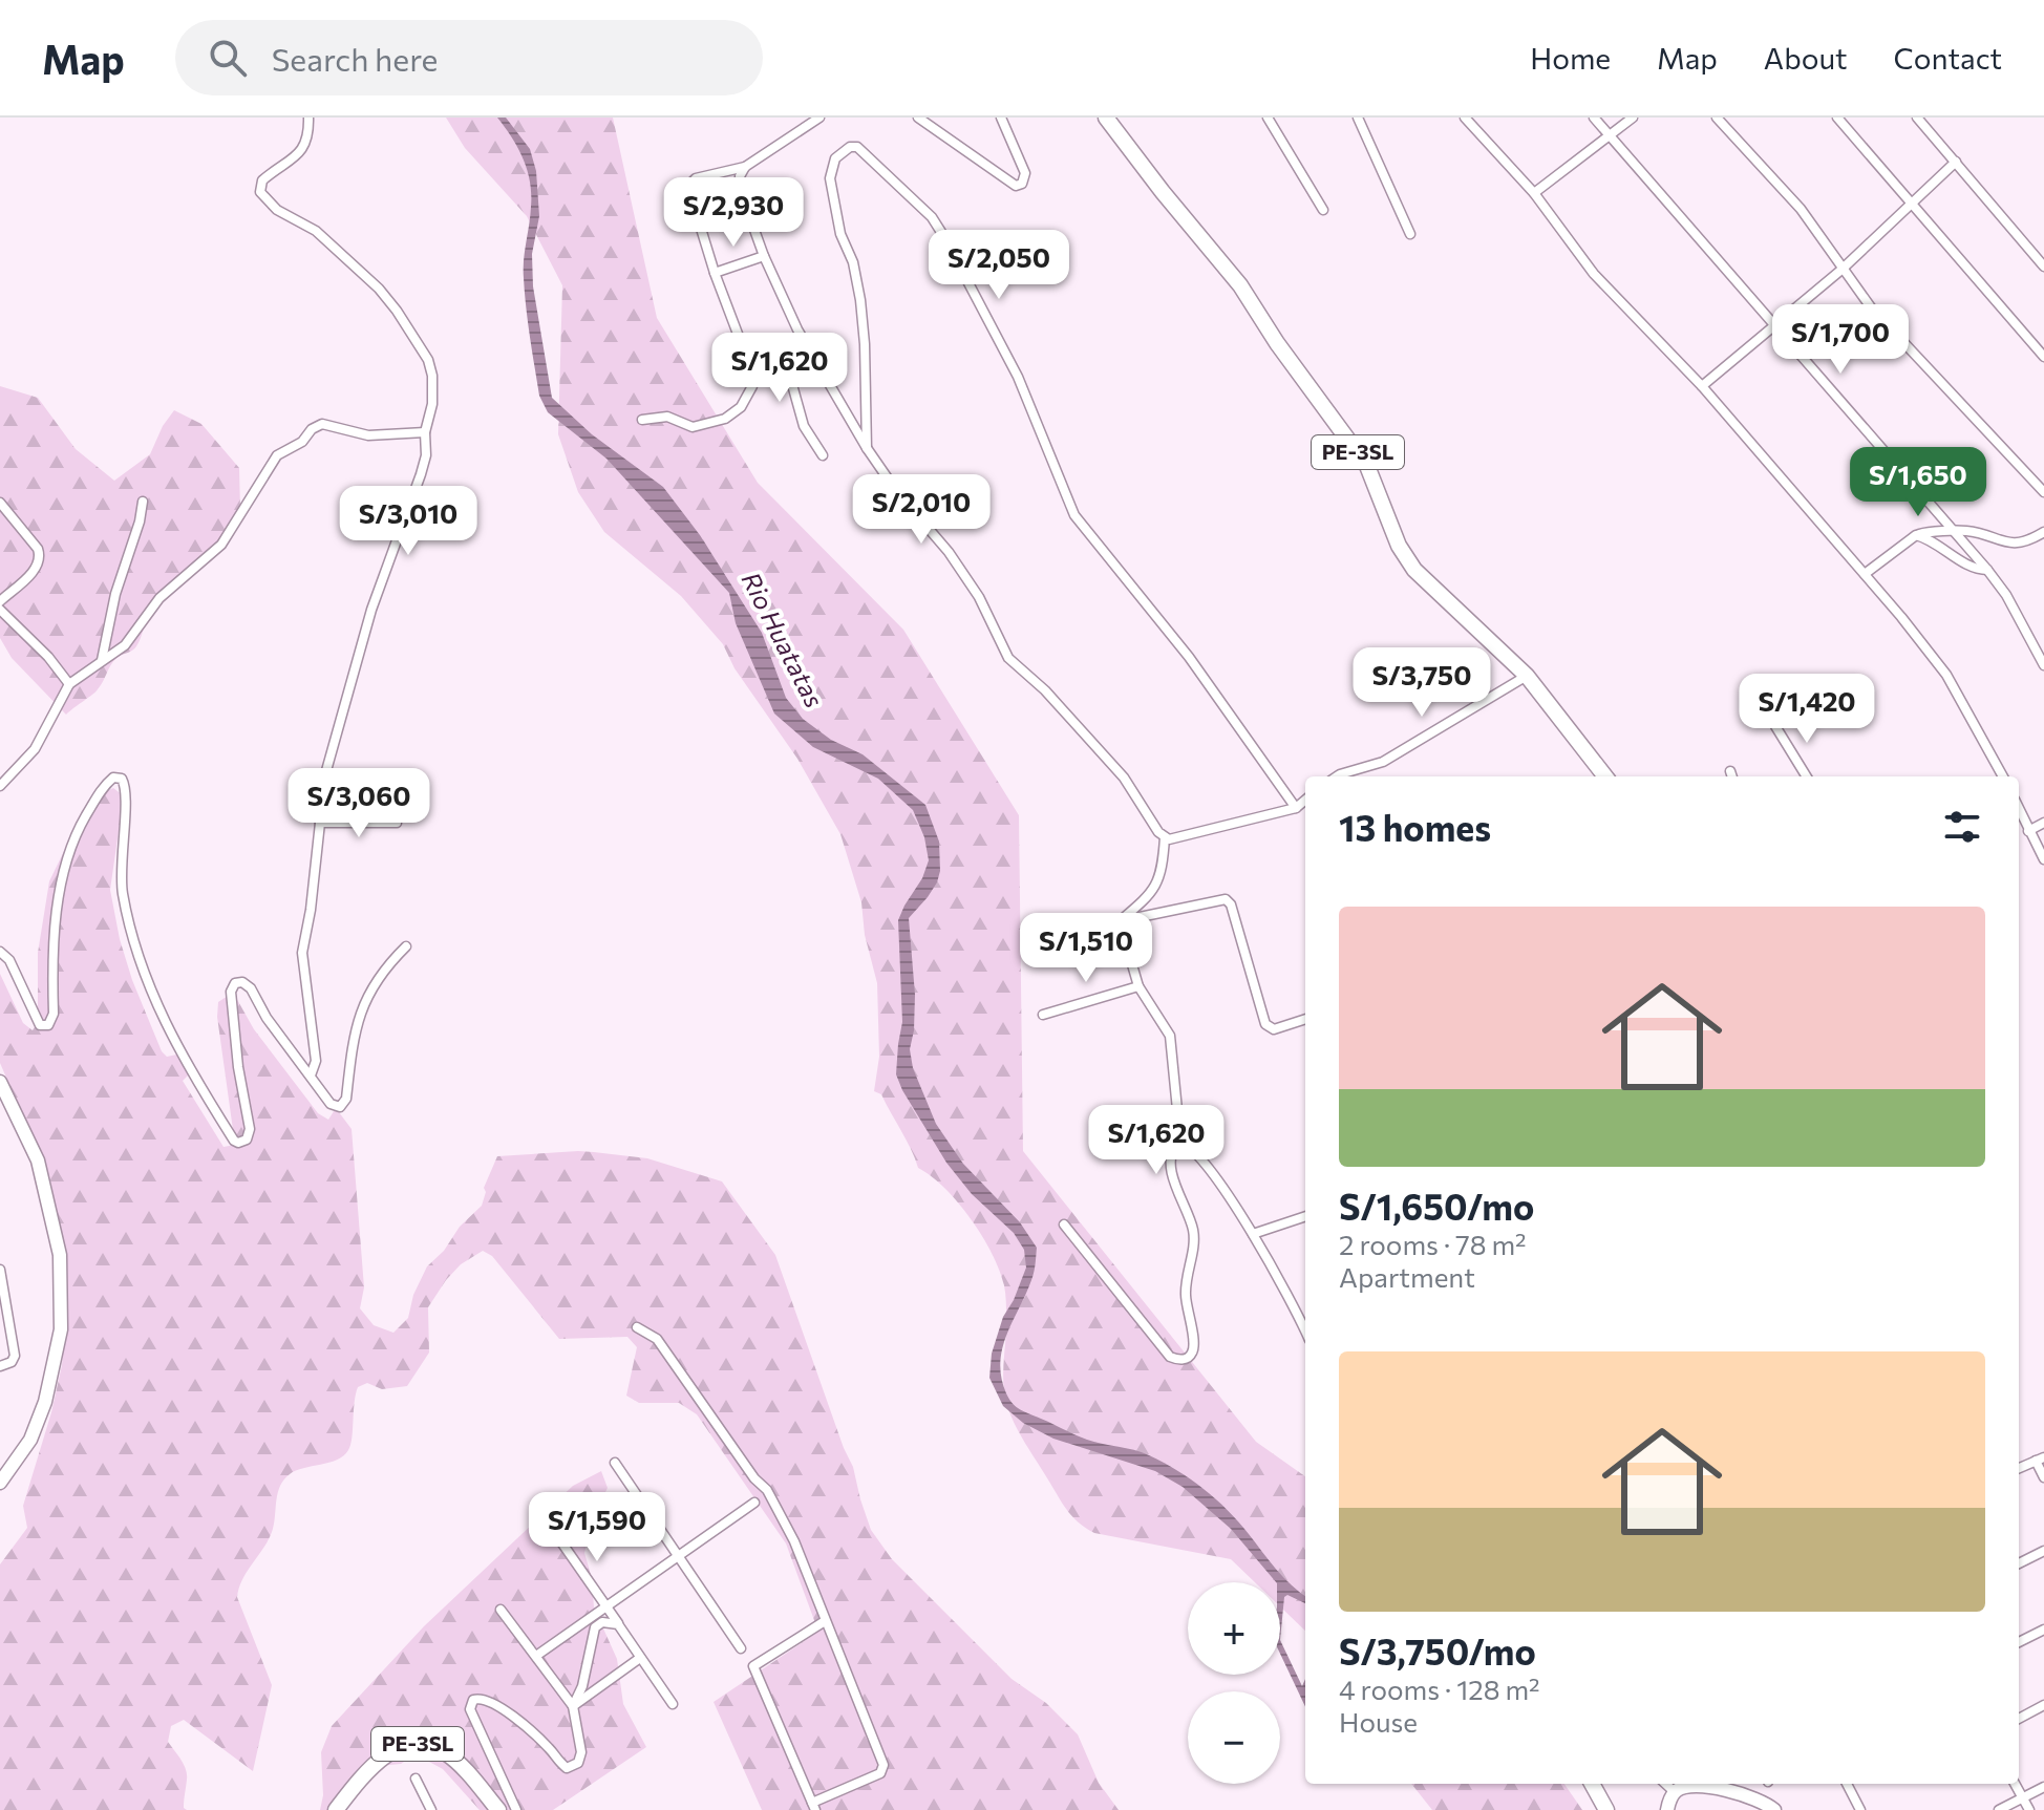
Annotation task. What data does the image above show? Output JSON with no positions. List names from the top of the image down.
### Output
{
  "streets": {
    "main road": ["PE-3SL"]
  },
  "water": ["Rio Huatatas"],
  "page": {
    "header": "Map",
    "search": "Search here",
    "nav": [
      "Home",
      "Map",
      "About",
      "Contact"
    ],
    "price": [
      "S/2,930",
      "S/2,050",
      "S/1,700",
      "S/1,620",
      "S/1,650",
      "S/2,010",
      "S/3,010",
      "S/3,750",
      "S/1,420",
      "S/3,060",
      "S/1,510",
      "S/1,620",
      "S/1,590"
    ],
    "heading": "13 homes",
    "list": [
      {
        "name": "S/1,650/mo",
        "note": "2 rooms · 78 m² · Apartment"
      },
      {
        "name": "S/3,750/mo",
        "note": "4 rooms · 128 m² · House"
      }
    ],
    "map_buttons": ["+", "−"]
  }
}
